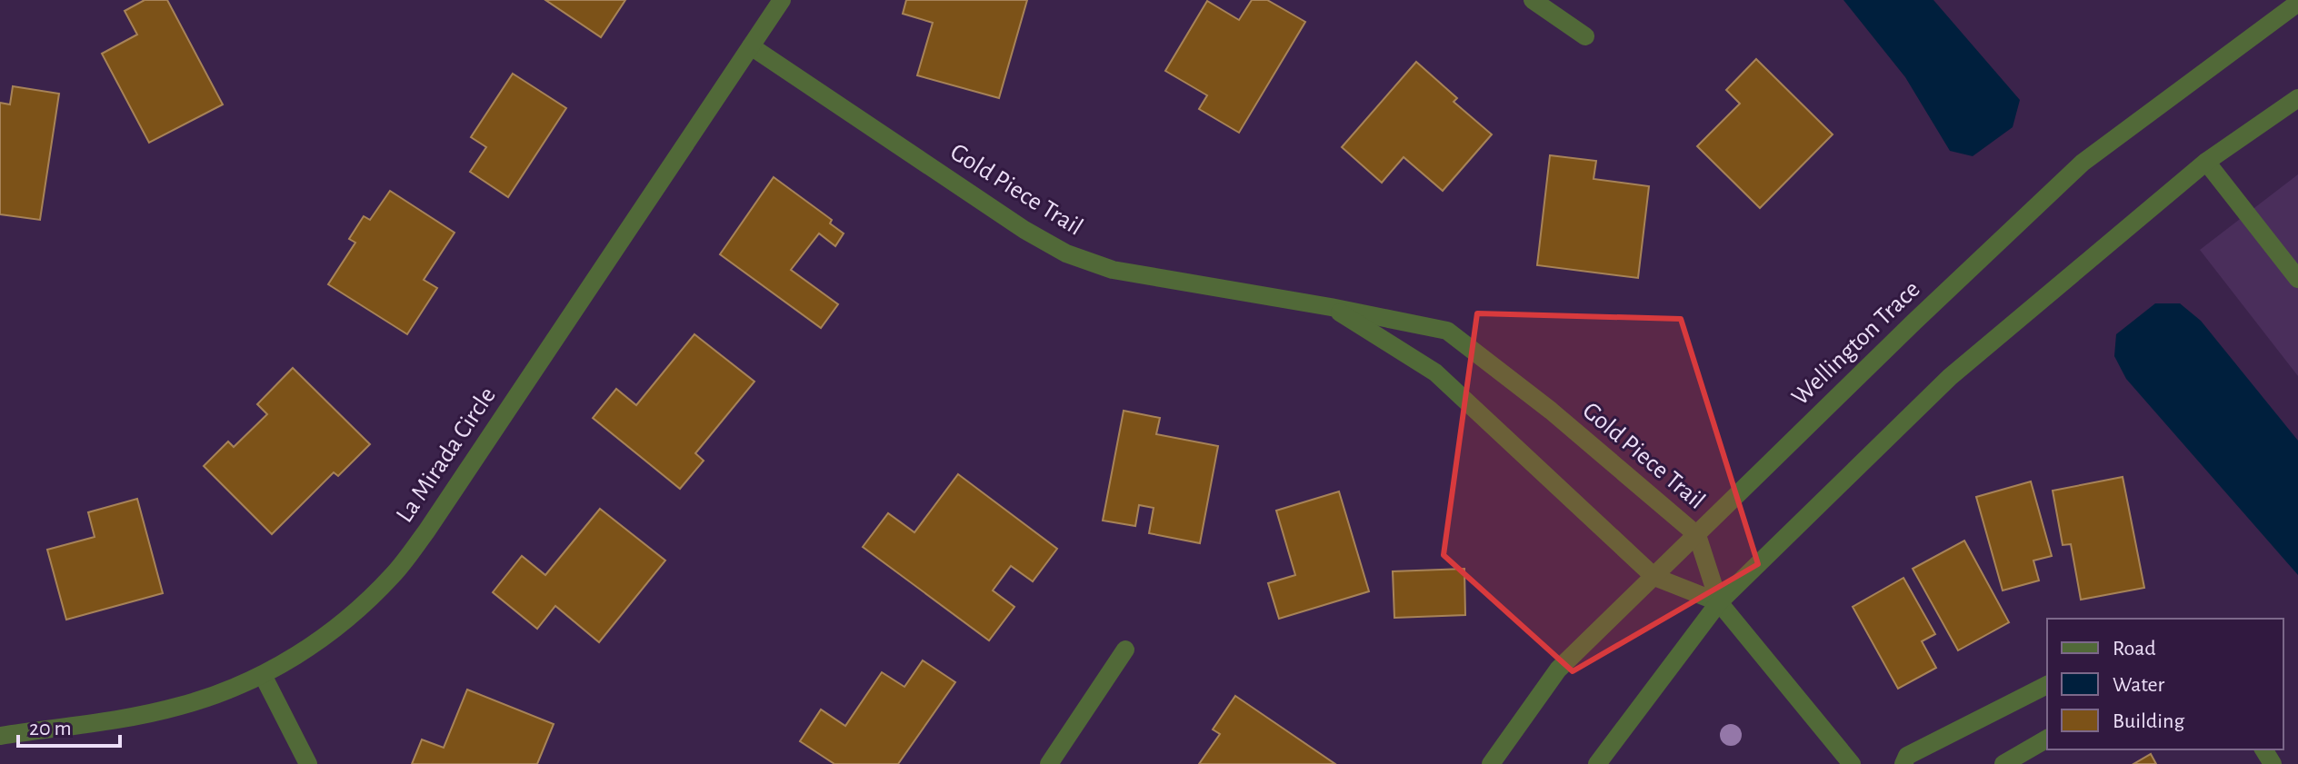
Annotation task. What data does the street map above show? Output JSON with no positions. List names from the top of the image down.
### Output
{
  "streets": {
    "street": ["Gold Piece Trail", "Wellington Trace", "La Mirada Circle"]
  },
  "crossings": [
    ["Gold Piece Trail", "Wellington Trace"],
    ["Gold Piece Trail", "La Mirada Circle"]
  ],
  "legend": ["Road", "Water", "Building"],
  "scale_bar": "20 m"
}
